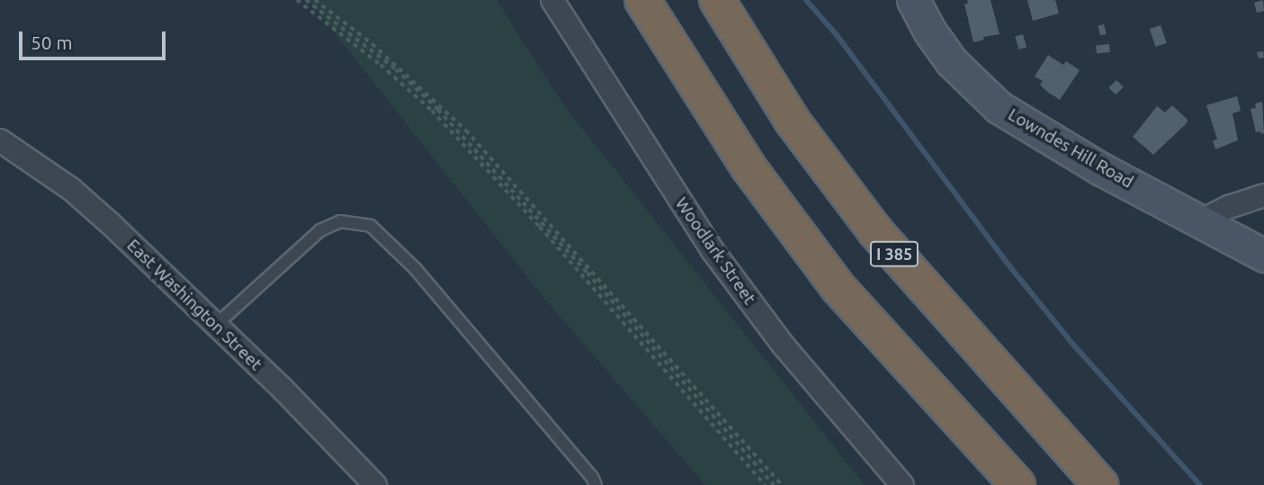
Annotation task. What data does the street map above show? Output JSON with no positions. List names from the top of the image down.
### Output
{
  "streets": {
    "highway": ["I 385"],
    "street": ["Lowndes Hill Road", "Woodlark Street", "East Washington Street"]
  },
  "scale_bar": "50 m"
}
